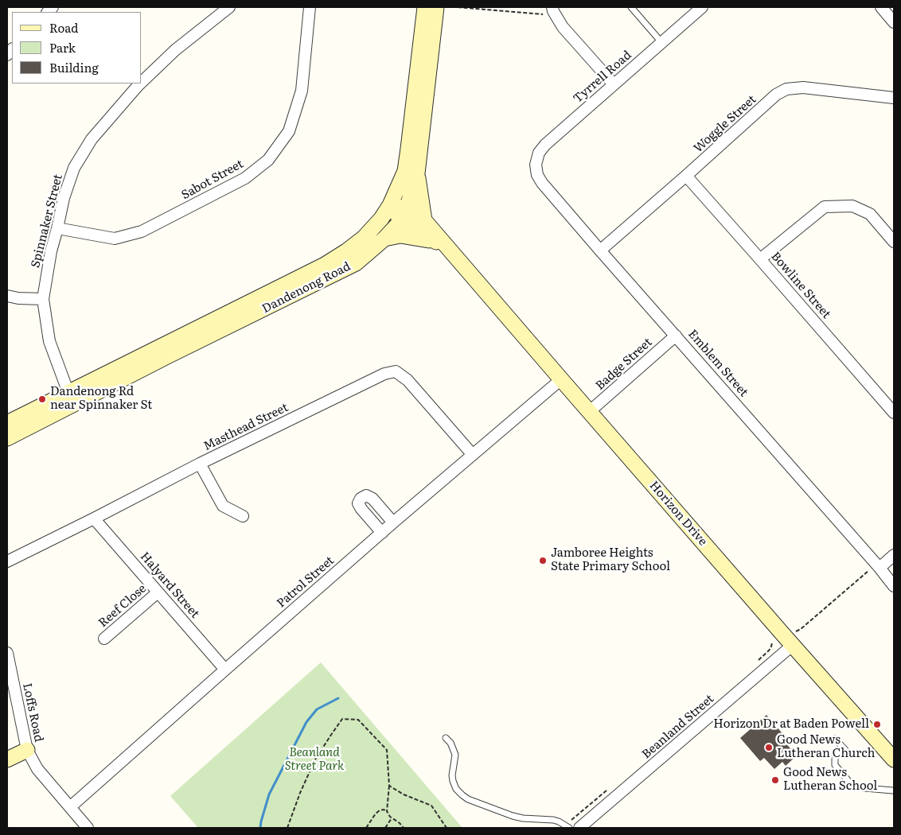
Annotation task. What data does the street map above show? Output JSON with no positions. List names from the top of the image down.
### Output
{
  "streets": {
    "main road": ["Dandenong Road", "Horizon Drive"],
    "street": [
      "Tyrrell Road",
      "Woggle Street",
      "Sabot Street",
      "Spinnaker Street",
      "Bowline Street",
      "Emblem Street",
      "Badge Street",
      "Masthead Street",
      "Patrol Street",
      "Halyard Street",
      "Reef Close",
      "Loffs Road",
      "Beanland Street"
    ]
  },
  "crossings": [
    ["Tyrrell Road", "Emblem Street"],
    ["Woggle Street", "Bowline Street"],
    ["Woggle Street", "Emblem Street"],
    ["Sabot Street", "Spinnaker Street"],
    ["Spinnaker Street", "Dandenong Road"],
    ["Dandenong Road", "Horizon Drive"],
    ["Emblem Street", "Badge Street"],
    ["Badge Street", "Horizon Drive"],
    ["Masthead Street", "Patrol Street"],
    ["Masthead Street", "Halyard Street"],
    ["Horizon Drive", "Patrol Street"],
    ["Horizon Drive", "Beanland Street"],
    ["Patrol Street", "Halyard Street"],
    ["Patrol Street", "Loffs Road"],
    ["Halyard Street", "Reef Close"]
  ],
  "parks": ["Beanland Street Park"],
  "places": [
    "Dandenong Rd near Spinnaker St",
    "Jamboree Heights State Primary School",
    "Horizon Dr at Baden Powell",
    "Good News Lutheran Church",
    "Good News Lutheran School"
  ],
  "legend": ["Road", "Park", "Building"]
}
